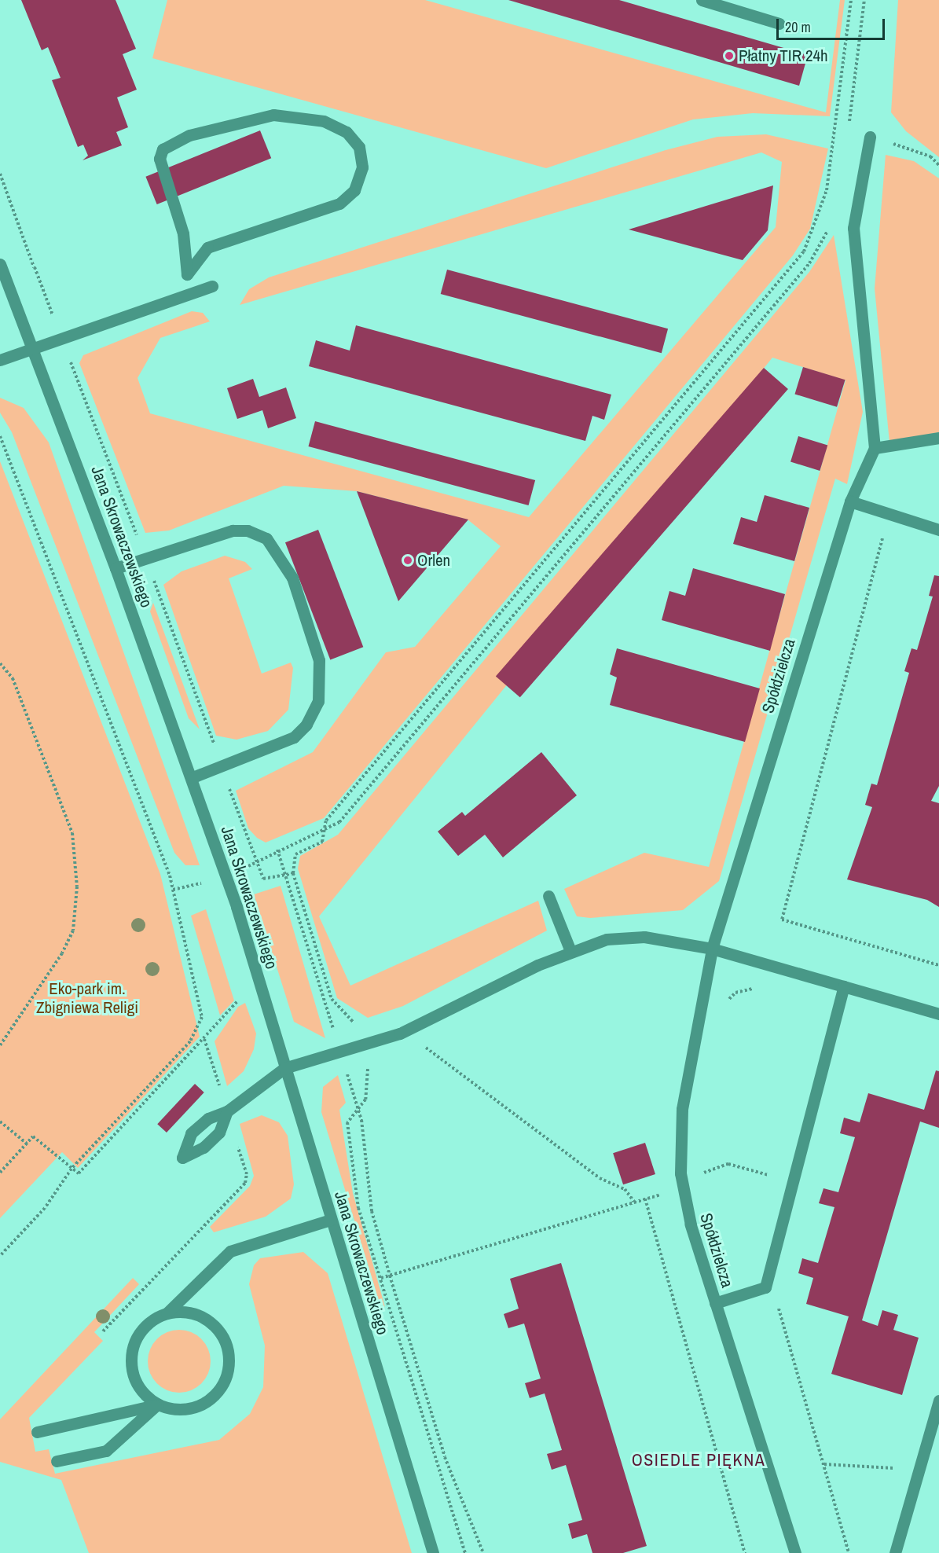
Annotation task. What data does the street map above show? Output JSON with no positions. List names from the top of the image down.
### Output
{
  "streets": {
    "street": ["Jana Skrowaczewskiego", "Spółdzielcza"]
  },
  "districts": ["OSIEDLE PIĘKNA"],
  "parks": ["Eko-park im. Zbigniewa Religi"],
  "places": ["Płatny TIR 24h", "Orlen"],
  "scale_bar": "20 m"
}
